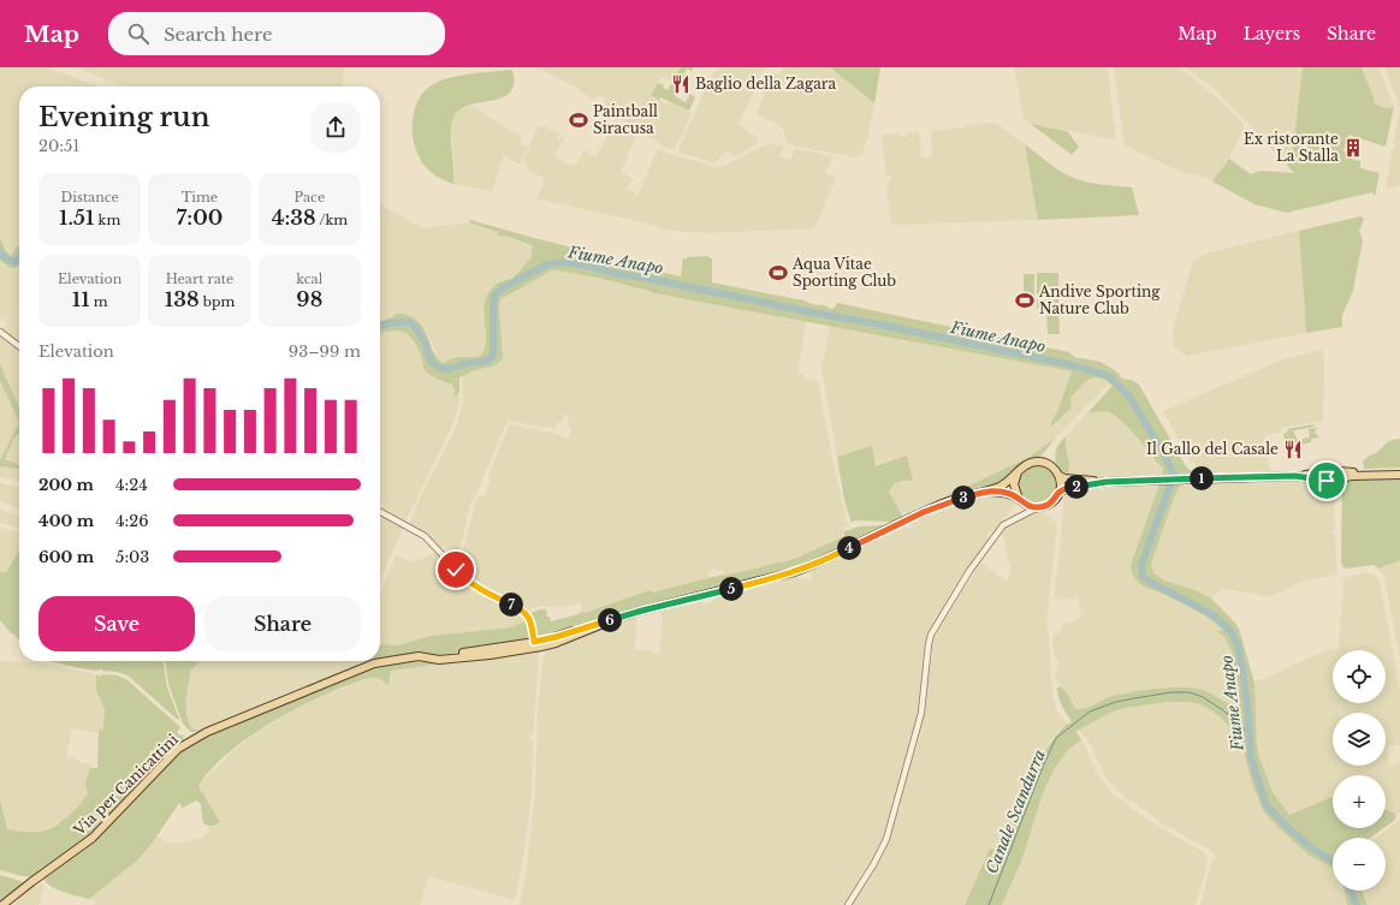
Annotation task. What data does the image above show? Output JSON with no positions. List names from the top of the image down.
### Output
{
  "streets": {
    "main road": ["Via per Canicattini"]
  },
  "water": ["Fiume Anapo", "Canale Scandurra"],
  "places": {
    "restaurant": ["Baglio della Zagara", "Il Gallo del Casale"],
    "sports": ["Paintball Siracusa", "Aqua Vitae Sporting Club", "Andive Sporting Nature Club"],
    "building": ["Ex ristorante La Stalla"]
  },
  "page": {
    "header": "Map",
    "search": "Search here",
    "nav": ["Map", "Layers", "Share"],
    "heading": ["Evening run", "20:51"],
    "stats": [
      ["Distance", "1.51 km"],
      ["Time", "7:00"],
      ["Pace", "4:38 /km"],
      ["Elevation", "11 m"],
      ["Heart rate", "138 bpm"],
      ["kcal", "98"]
    ],
    "chart": ["Elevation", "93–99 m"],
    "pins": [
      "1",
      "2",
      "3",
      "4",
      "5",
      "7",
      "6"
    ],
    "list": [
      {
        "name": "200 m",
        "note": "4:24"
      },
      {
        "name": "400 m",
        "note": "4:26"
      },
      {
        "name": "600 m",
        "note": "5:03"
      }
    ],
    "buttons": ["Save", "Share"],
    "map_buttons": ["+", "−"]
  }
}
